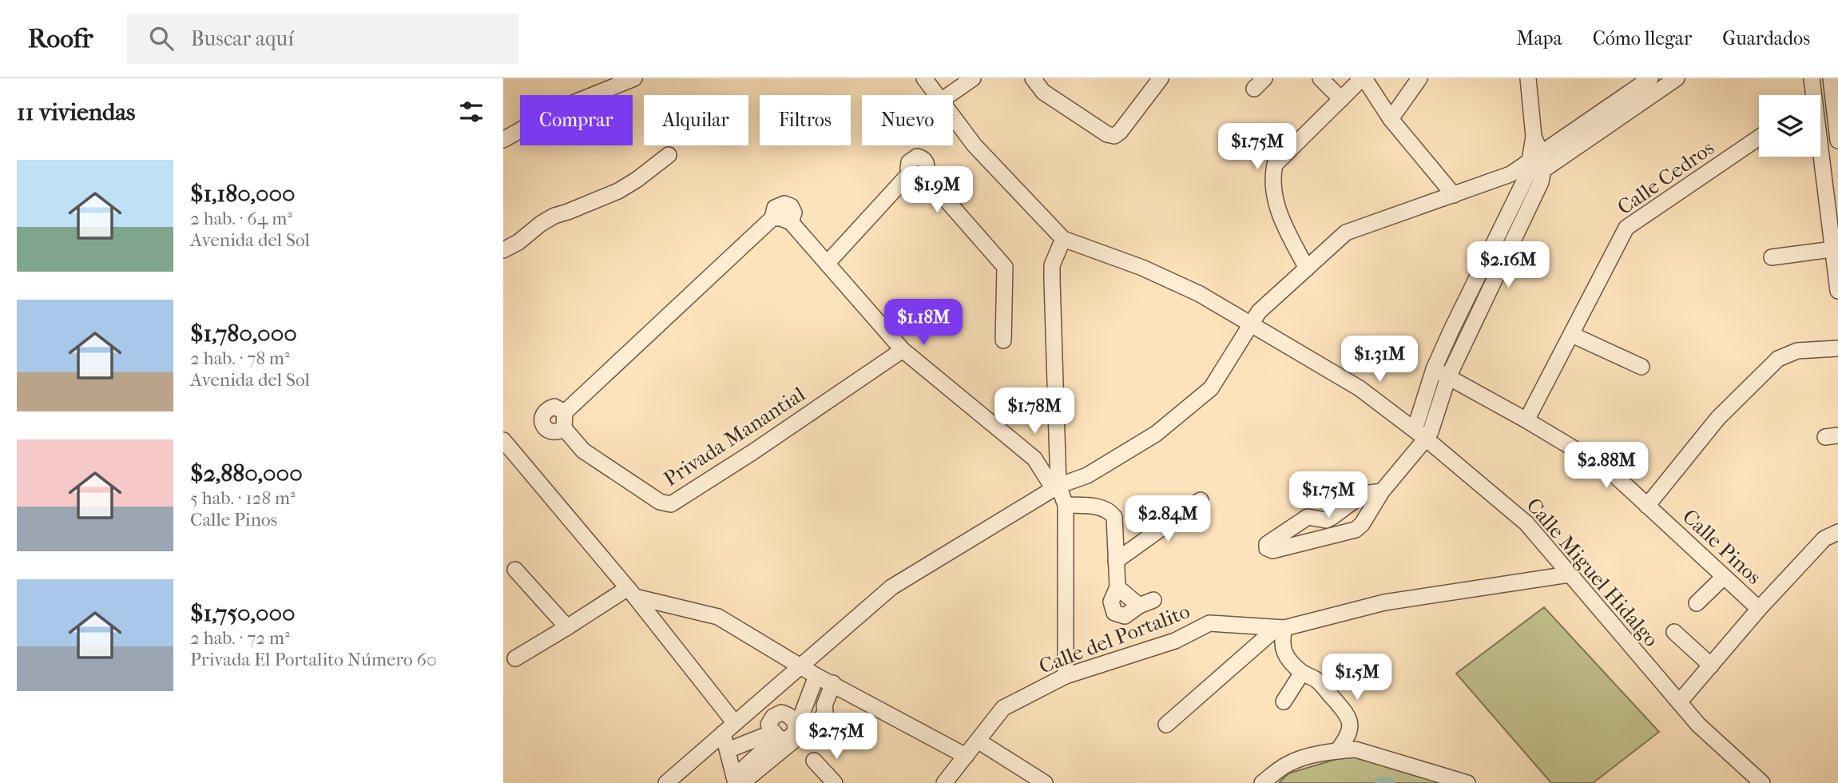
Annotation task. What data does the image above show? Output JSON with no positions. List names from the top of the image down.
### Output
{
  "streets": {
    "street": [
      "Calle Cedros",
      "Privada Manantial",
      "Calle Pinos",
      "Calle Miguel Hidalgo",
      "Calle del Portalito"
    ]
  },
  "crossings": [
    ["Calle Cedros", "Calle Pinos"],
    ["Calle Miguel Hidalgo", "Calle del Portalito"]
  ],
  "page": {
    "header": "Roofr",
    "search": "Buscar aquí",
    "nav": ["Mapa", "Cómo llegar", "Guardados"],
    "heading": "11 viviendas",
    "chip": [
      "Comprar",
      "Alquilar",
      "Filtros",
      "Nuevo"
    ],
    "price": [
      "$1.75M",
      "$1.9M",
      "$2.16M",
      "$1.18M",
      "$1.31M",
      "$1.78M",
      "$2.88M",
      "$1.75M",
      "$2.84M",
      "$1.5M",
      "$2.75M"
    ],
    "list": [
      {
        "name": "$1,180,000",
        "note": "2 hab. · 64 m² · Avenida del Sol"
      },
      {
        "name": "$1,780,000",
        "note": "2 hab. · 78 m² · Avenida del Sol"
      },
      {
        "name": "$2,880,000",
        "note": "5 hab. · 128 m² · Calle Pinos"
      },
      {
        "name": "$1,750,000",
        "note": "2 hab. · 72 m² · Privada El Portalito Número 60"
      }
    ]
  }
}
